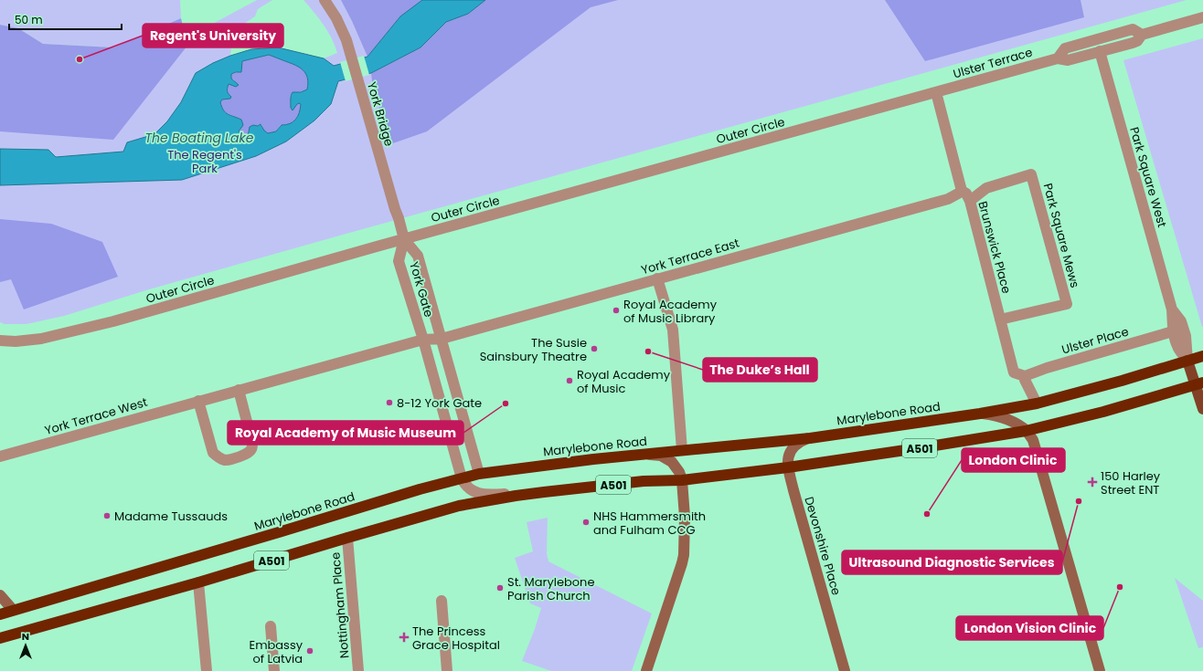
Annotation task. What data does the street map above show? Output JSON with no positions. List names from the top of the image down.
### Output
{
  "streets": {
    "highway": ["Marylebone Road", "A501"],
    "main road": ["Park Square West"],
    "street": [
      "Ulster Terrace",
      "York Bridge",
      "Outer Circle",
      "Park Square Mews",
      "Brunswick Place",
      "York Terrace East",
      "York Gate",
      "Ulster Place",
      "York Terrace West",
      "Devonshire Place",
      "Nottingham Place"
    ]
  },
  "crossings": [
    ["Ulster Terrace", "Outer Circle"],
    ["Ulster Terrace", "Park Square West"],
    ["Ulster Terrace", "Brunswick Place"],
    ["York Bridge", "Outer Circle"],
    ["York Bridge", "York Gate"],
    ["Outer Circle", "Brunswick Place"],
    ["Outer Circle", "York Gate"],
    ["Park Square West", "Ulster Place"],
    ["Park Square West", "Marylebone Road"],
    ["Park Square West", "A501"],
    ["Park Square Mews", "Brunswick Place"],
    ["Brunswick Place", "York Terrace East"],
    ["Brunswick Place", "Ulster Place"],
    ["Brunswick Place", "Marylebone Road"],
    ["York Terrace East", "York Gate"],
    ["York Terrace East", "York Terrace West"],
    ["York Gate", "Marylebone Road"],
    ["York Gate", "York Terrace West"],
    ["York Gate", "A501"],
    ["Marylebone Road", "Devonshire Place"],
    ["A501", "Devonshire Place"],
    ["A501", "Nottingham Place"]
  ],
  "water": ["The Boating Lake"],
  "parks": ["The Regent's Park"],
  "places": {
    "other": [
      "Regent's University",
      "Royal Academy of Music Library",
      "The Susie Sainsbury Theatre",
      "The Duke’s Hall",
      "Royal Academy of Music",
      "8-12 York Gate",
      "Royal Academy of Music Museum",
      "Ultrasound Diagnostic Services",
      "London Clinic",
      "Madame Tussauds",
      "NHS Hammersmith and Fulham CCG",
      "London Vision Clinic",
      "St. Marylebone Parish Church",
      "Embassy of Latvia"
    ],
    "health": ["150 Harley Street ENT", "The Princess Grace Hospital"]
  },
  "scale_bar": "50 m",
  "north": "top"
}
